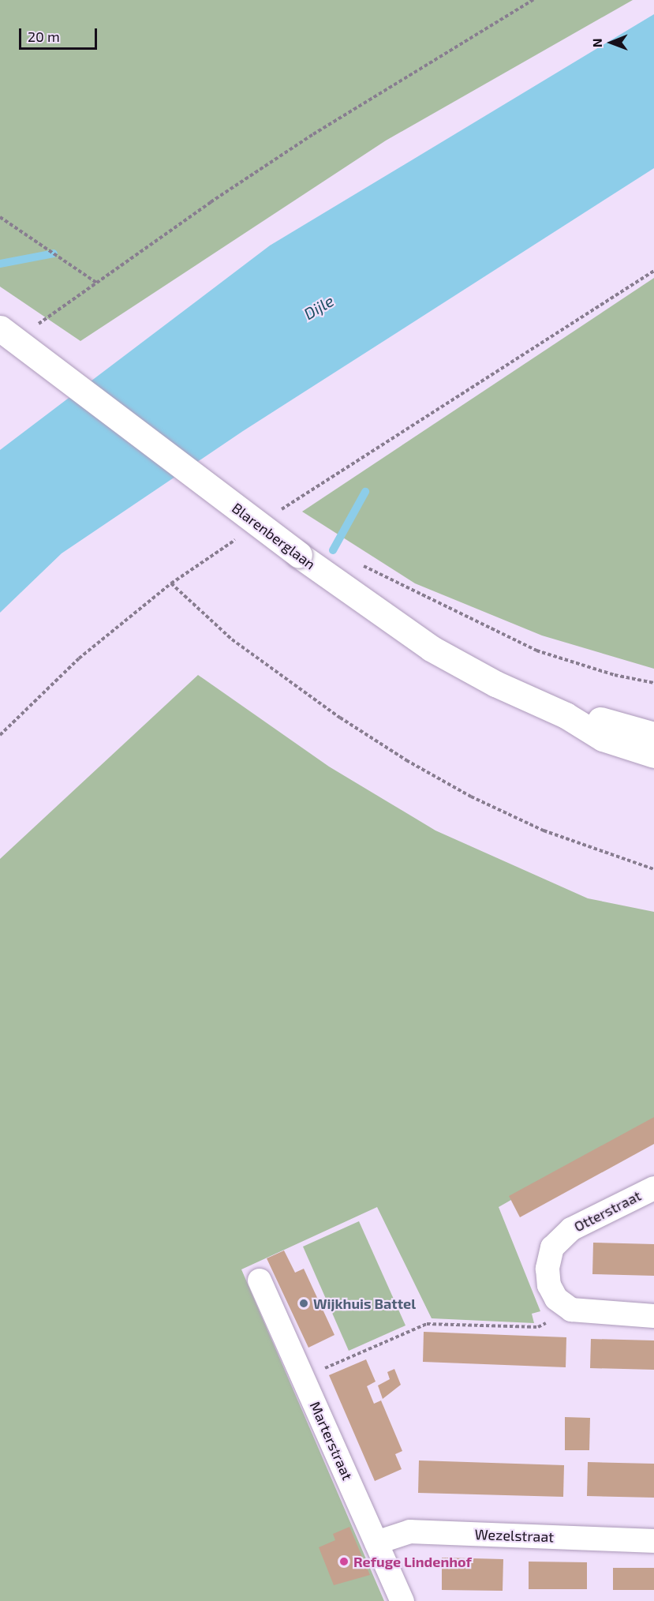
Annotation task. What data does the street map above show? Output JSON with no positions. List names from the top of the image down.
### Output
{
  "streets": {
    "street": [
      "Blarenberglaan",
      "Otterstraat",
      "Marterstraat",
      "Wezelstraat"
    ]
  },
  "crossings": [
    ["Marterstraat", "Wezelstraat"]
  ],
  "water": ["Dijle"],
  "places": ["Wijkhuis Battel", "Refuge Lindenhof"],
  "scale_bar": "20 m",
  "north": "left"
}
